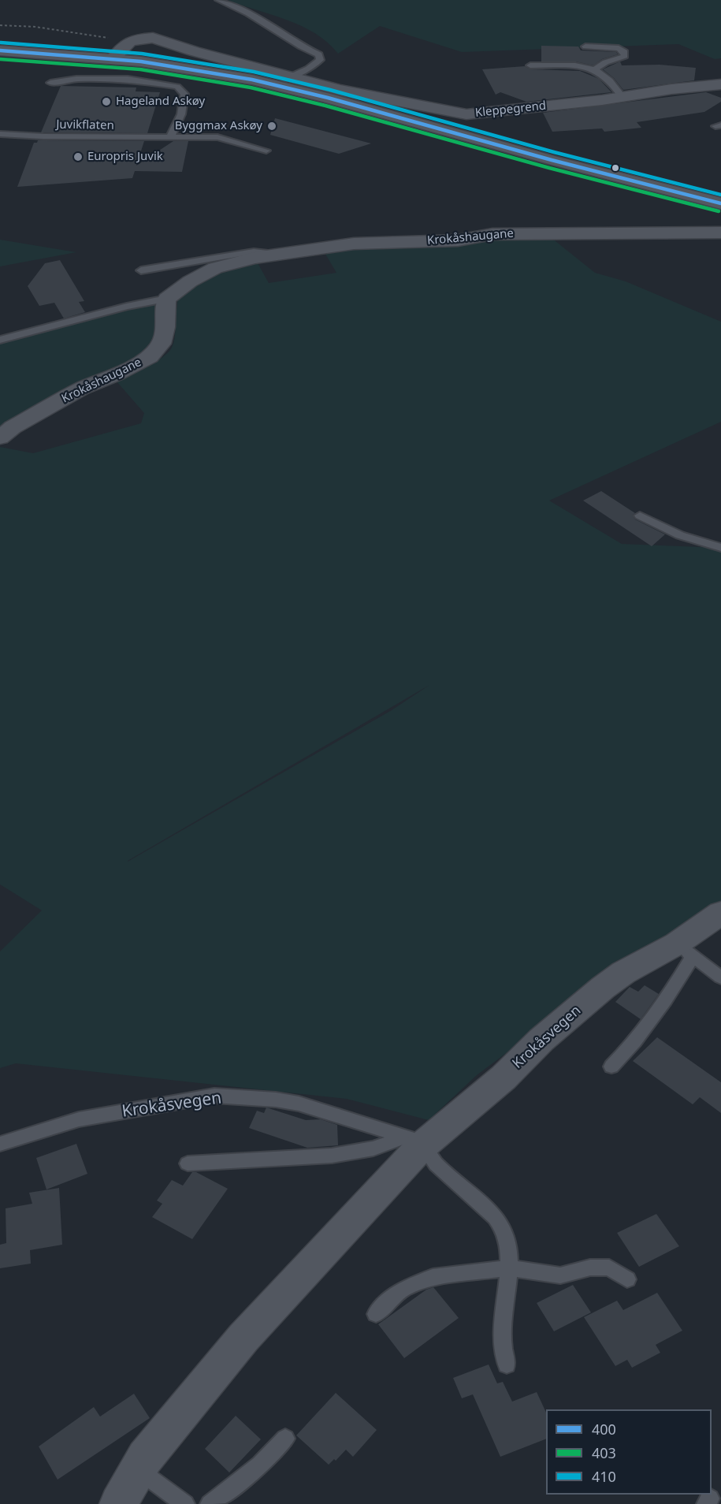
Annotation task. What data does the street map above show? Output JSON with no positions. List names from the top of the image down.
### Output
{
  "streets": {
    "street": ["Kleppegrend", "Krokåshaugane", "Krokåsvegen"],
    "lane": ["Juvikflaten"]
  },
  "places": ["Hageland Askøy", "Byggmax Askøy", "Europris Juvik"],
  "lines": ["transit line 410", "transit line 400", "transit line 403"],
  "legend": ["400", "403", "410"]
}
